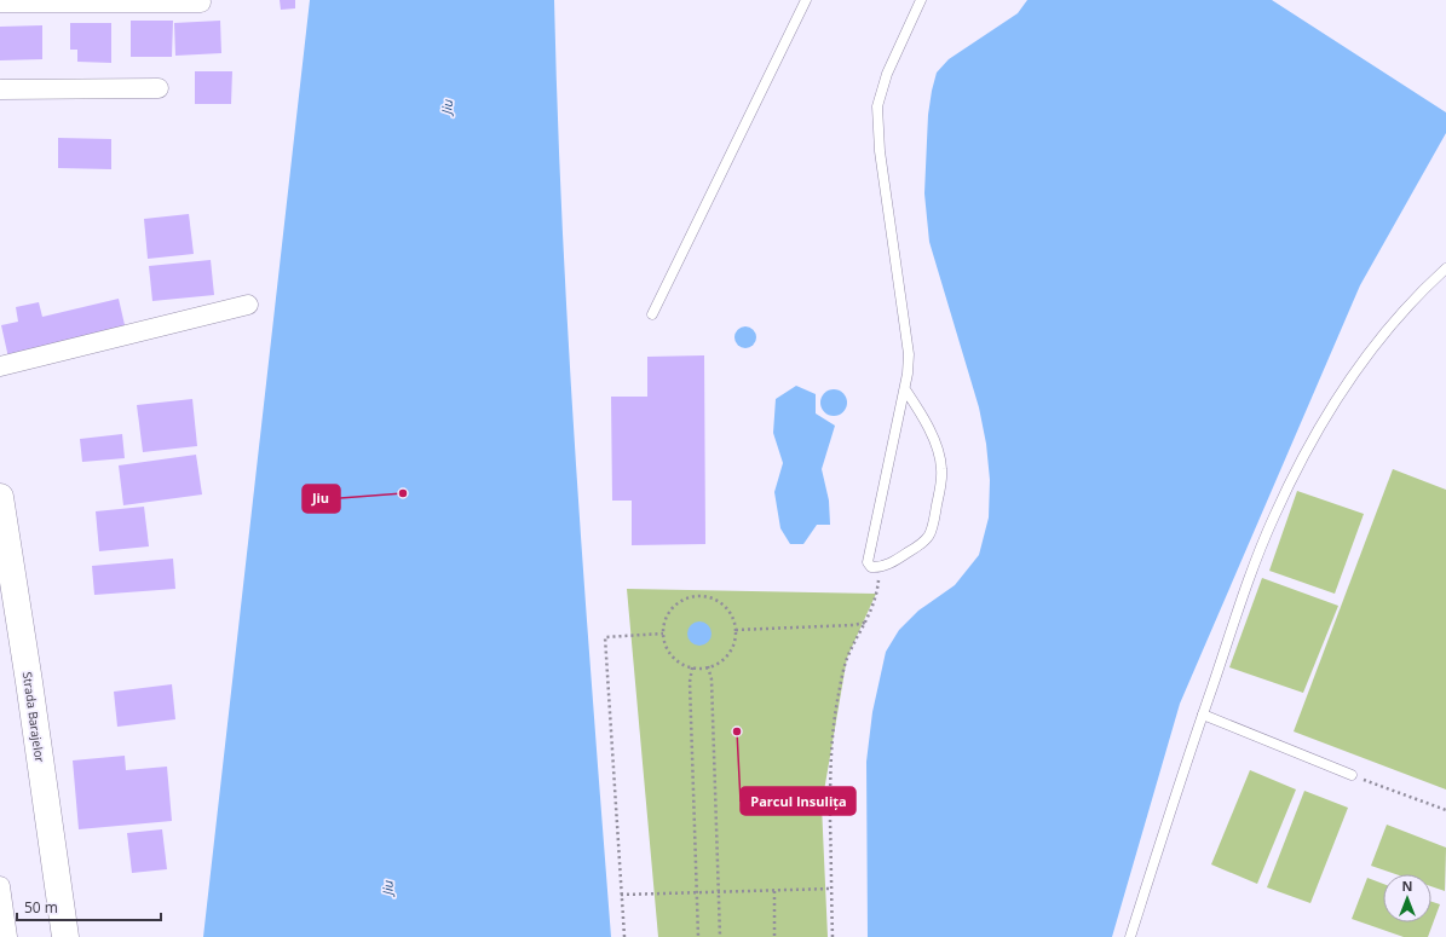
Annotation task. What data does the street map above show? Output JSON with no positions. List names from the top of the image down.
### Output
{
  "streets": {
    "main road": ["Strada Barajelor"]
  },
  "water": ["Jiu"],
  "places": ["Jiu", "Parcul Insulița"],
  "scale_bar": "50 m",
  "north": "top"
}
